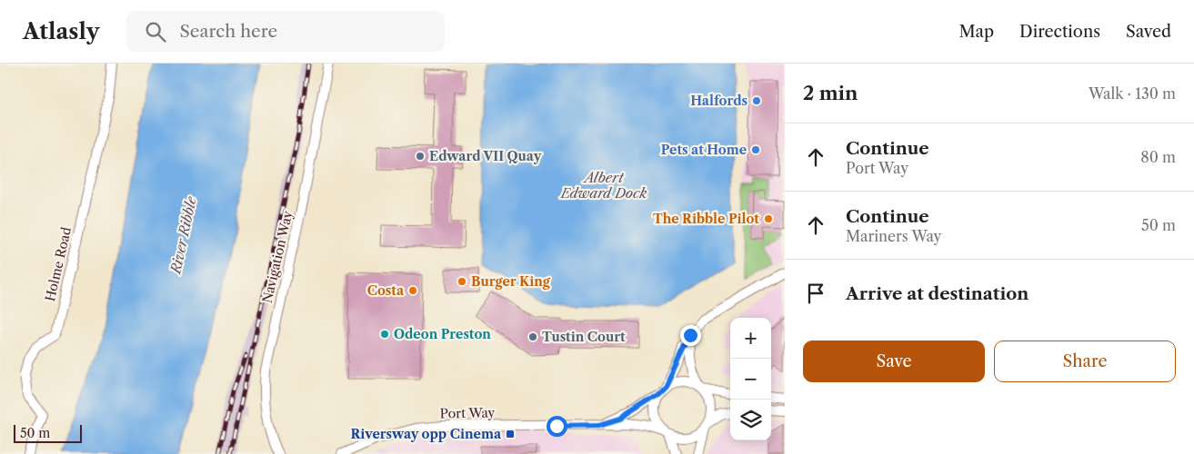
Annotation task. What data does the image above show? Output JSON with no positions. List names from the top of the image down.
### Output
{
  "streets": {
    "street": ["Navigation Way", "Holme Road", "Port Way"]
  },
  "water": ["Albert Edward Dock", "River Ribble"],
  "places": {
    "other": [
      "Halfords",
      "Pets at Home",
      "Edward VII Quay",
      "The Ribble Pilot",
      "Burger King",
      "Costa",
      "Odeon Preston",
      "Tustin Court"
    ],
    "transit": ["Riversway opp Cinema"]
  },
  "scale_bar": "50 m",
  "page": {
    "header": "Atlasly",
    "search": "Search here",
    "nav": ["Map", "Directions", "Saved"],
    "heading": ["2 min", "Walk · 130 m"],
    "list": [
      ["Continue", "Port Way", "80 m"],
      ["Continue", "Mariners Way", "50 m"],
      "Arrive at destination"
    ],
    "map_buttons": ["+", "−"],
    "buttons": ["Save", "Share"],
    "scale": "50 m"
  }
}
